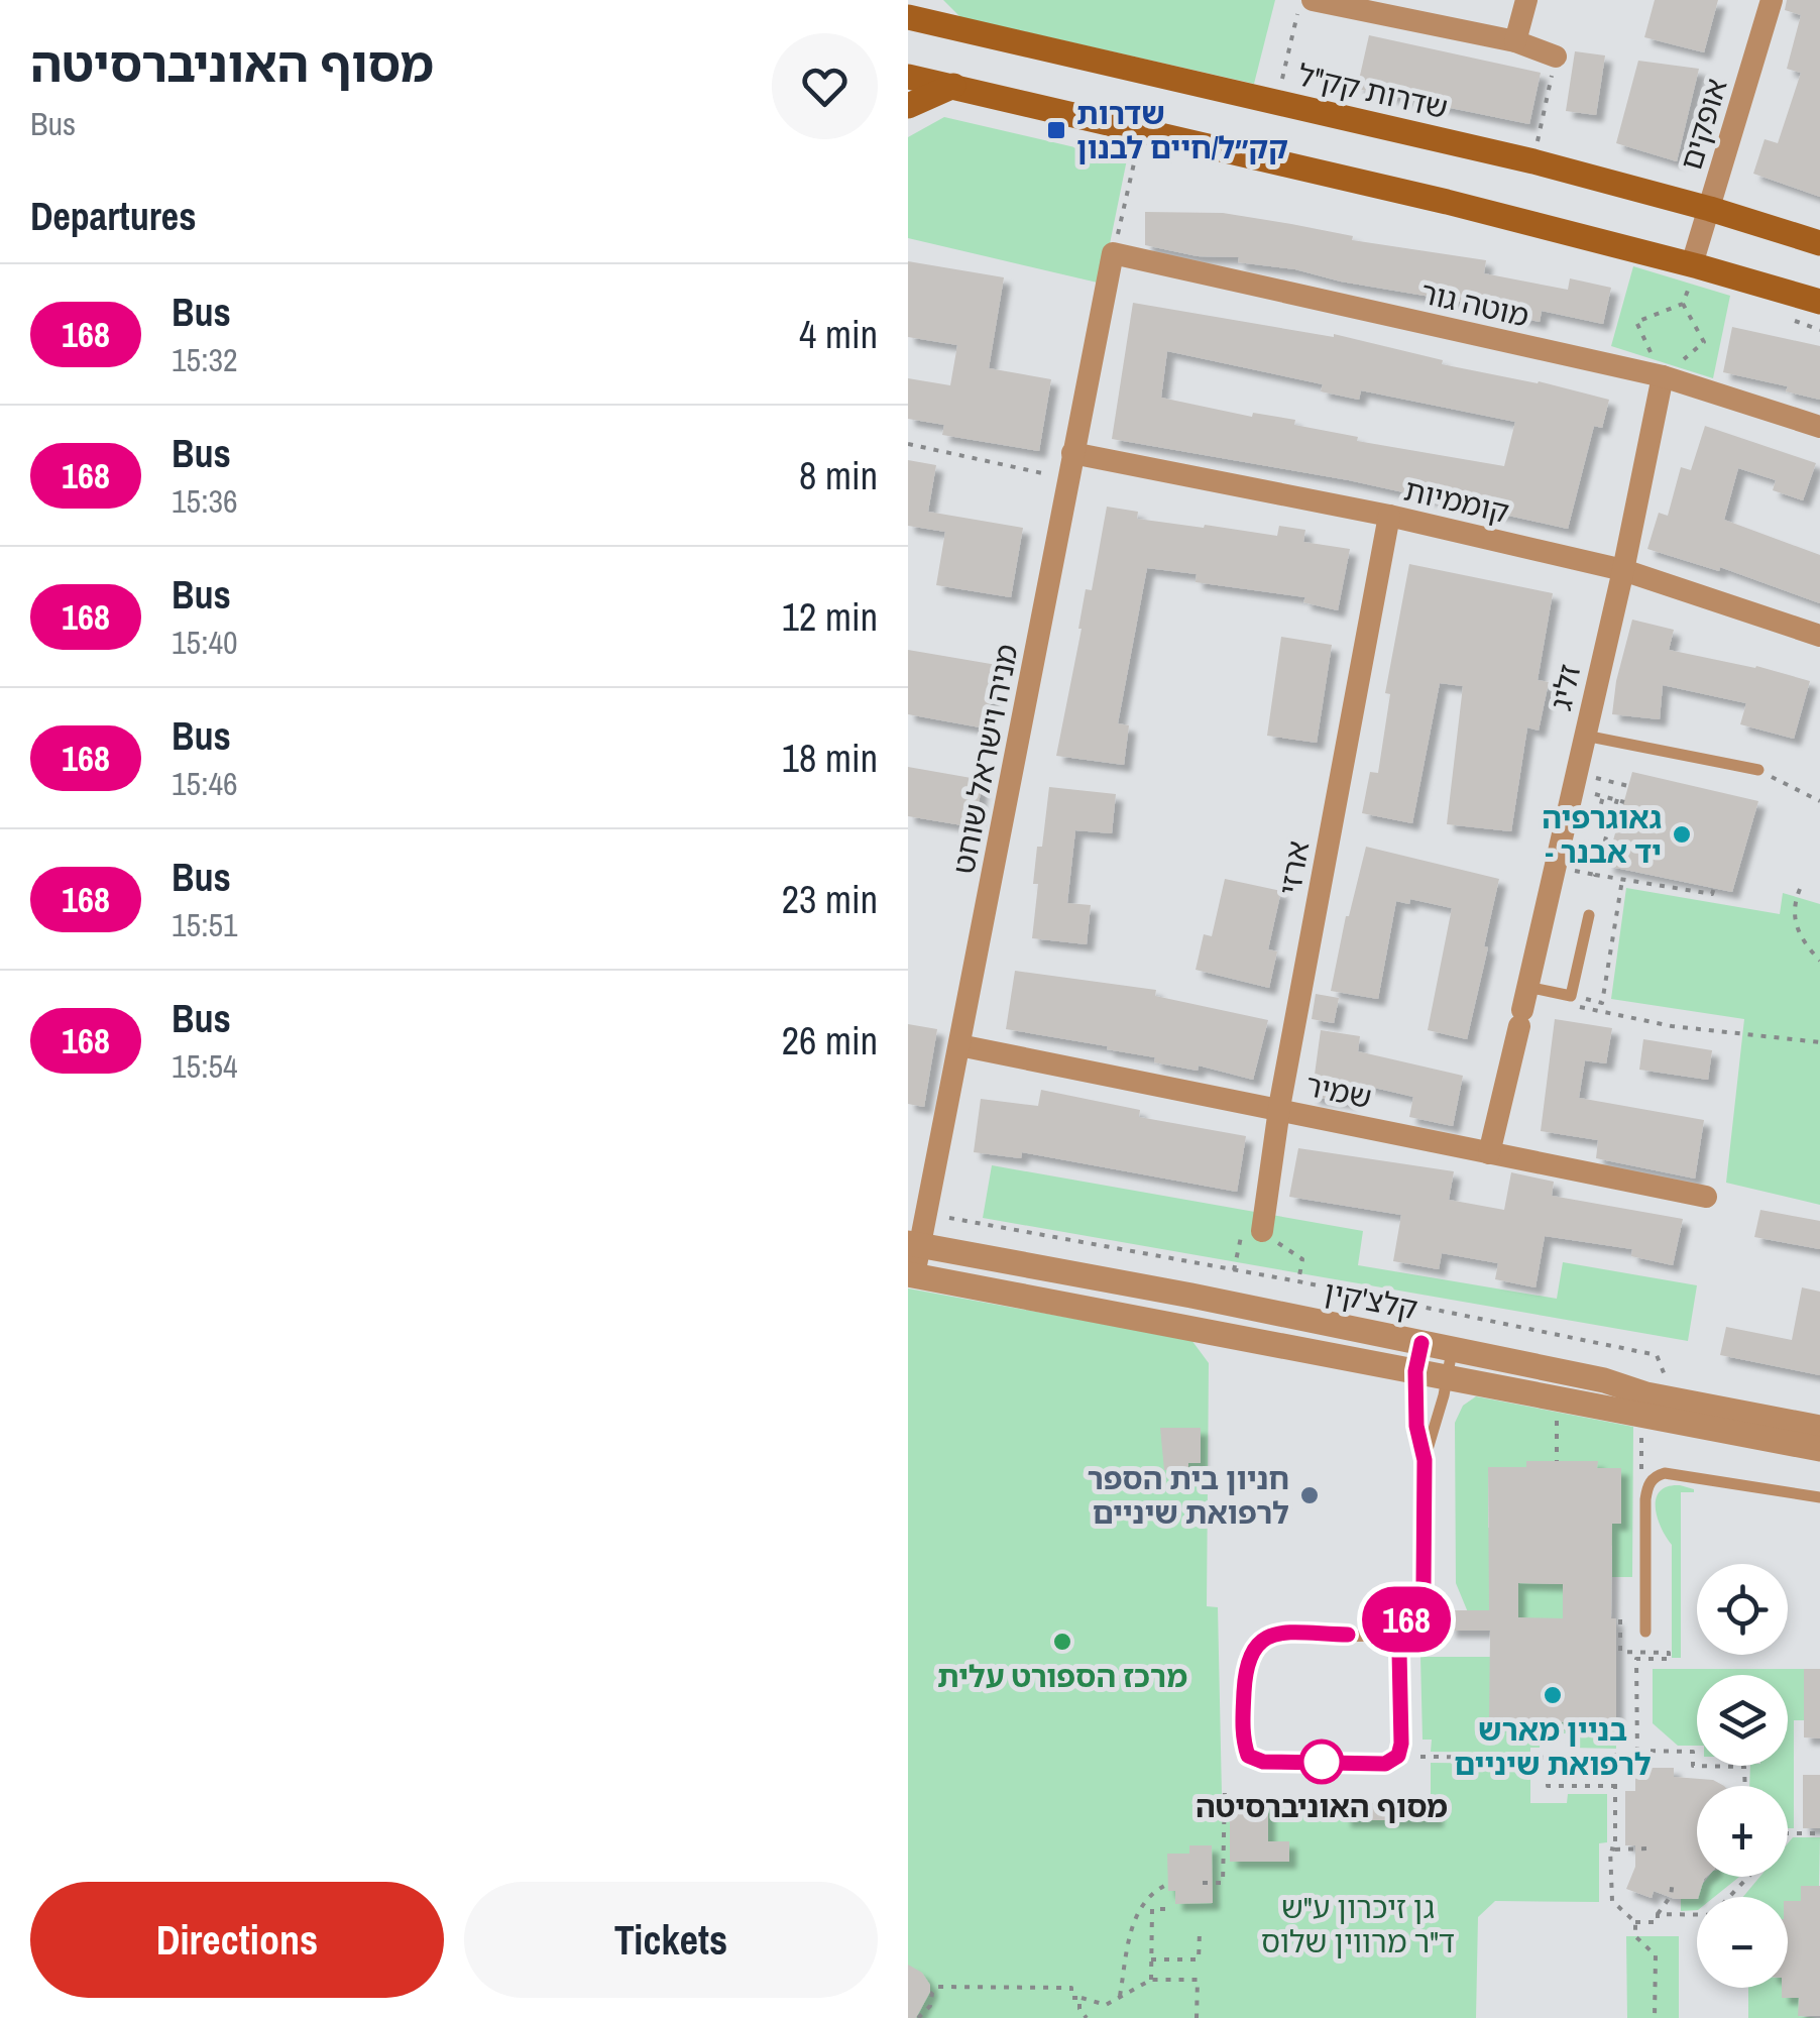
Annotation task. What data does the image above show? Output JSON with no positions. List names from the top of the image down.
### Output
{
  "streets": {
    "main road": ["שדרות קק\"ל"],
    "street": [
      "אופקים",
      "מוטה גור",
      "קוממיות",
      "זליג",
      "מניה וישראל שוחט",
      "ארזי",
      "שמיר",
      "קלצ'קין"
    ]
  },
  "crossings": [
    ["שדרות קק\"ל", "אופקים"],
    ["מוטה גור", "זליג"],
    ["מוטה גור", "מניה וישראל שוחט"],
    ["קוממיות", "זליג"],
    ["קוממיות", "מניה וישראל שוחט"],
    ["קוממיות", "ארזי"],
    ["זליג", "שמיר"],
    ["מניה וישראל שוחט", "שמיר"],
    ["מניה וישראל שוחט", "קלצ'קין"],
    ["ארזי", "שמיר"]
  ],
  "parks": ["גן זיכרון ע\"ש ד\"ר מרווין שלוס"],
  "places": {
    "transit": ["שדרות קק״ל/חיים לבנון"],
    "other": [
      "גאוגרפיה - יד אבנר",
      "חניון בית הספר לרפואת שיניים",
      "מרכז הספורט עלית",
      "בניין מארש לרפואת שיניים",
      "מסוף האוניברסיטה"
    ]
  },
  "lines": ["bus line 168"],
  "page": {
    "heading": [
      ["מסוף האוניברסיטה", "Bus"],
      "Departures"
    ],
    "on_map": "168",
    "list": [
      {
        "mark": "168",
        "name": "Bus",
        "note": "15:32",
        "value": "4 min"
      },
      {
        "mark": "168",
        "name": "Bus",
        "note": "15:36",
        "value": "8 min"
      },
      {
        "mark": "168",
        "name": "Bus",
        "note": "15:40",
        "value": "12 min"
      },
      {
        "mark": "168",
        "name": "Bus",
        "note": "15:46",
        "value": "18 min"
      },
      {
        "mark": "168",
        "name": "Bus",
        "note": "15:51",
        "value": "23 min"
      },
      {
        "mark": "168",
        "name": "Bus",
        "note": "15:54",
        "value": "26 min"
      }
    ],
    "map_buttons": ["+", "−"],
    "buttons": ["Directions", "Tickets"]
  }
}
